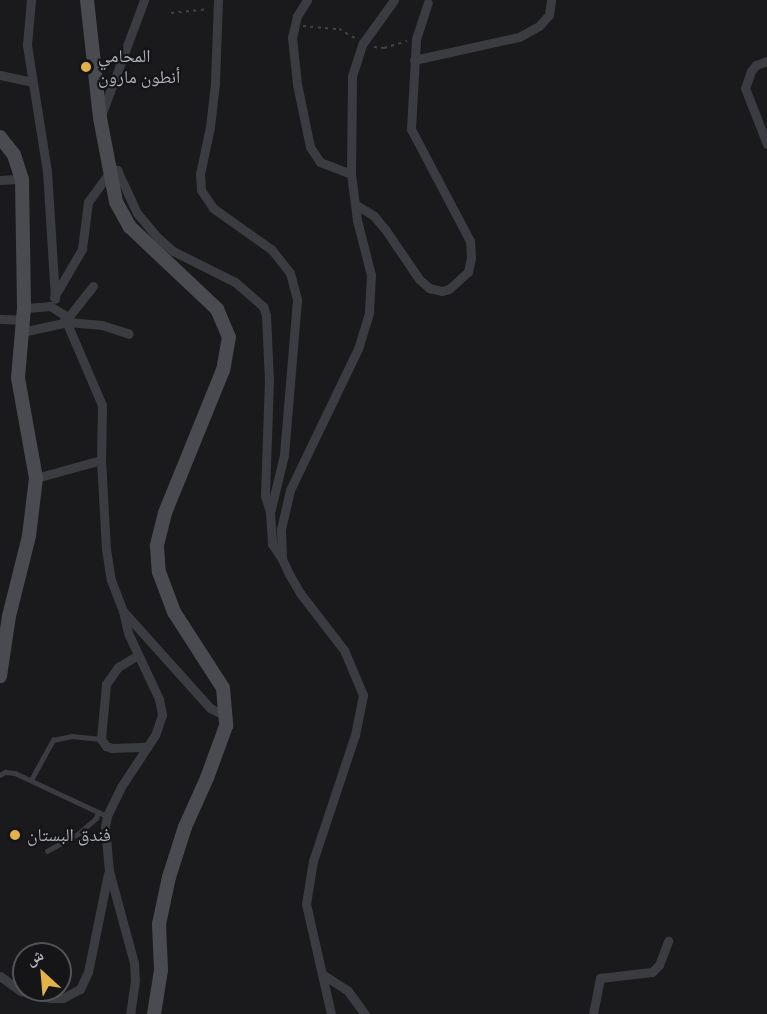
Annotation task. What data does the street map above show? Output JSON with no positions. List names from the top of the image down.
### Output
{
  "places": ["المحامي أنطون مارون", "فندق البستان"],
  "north": "top left"
}
